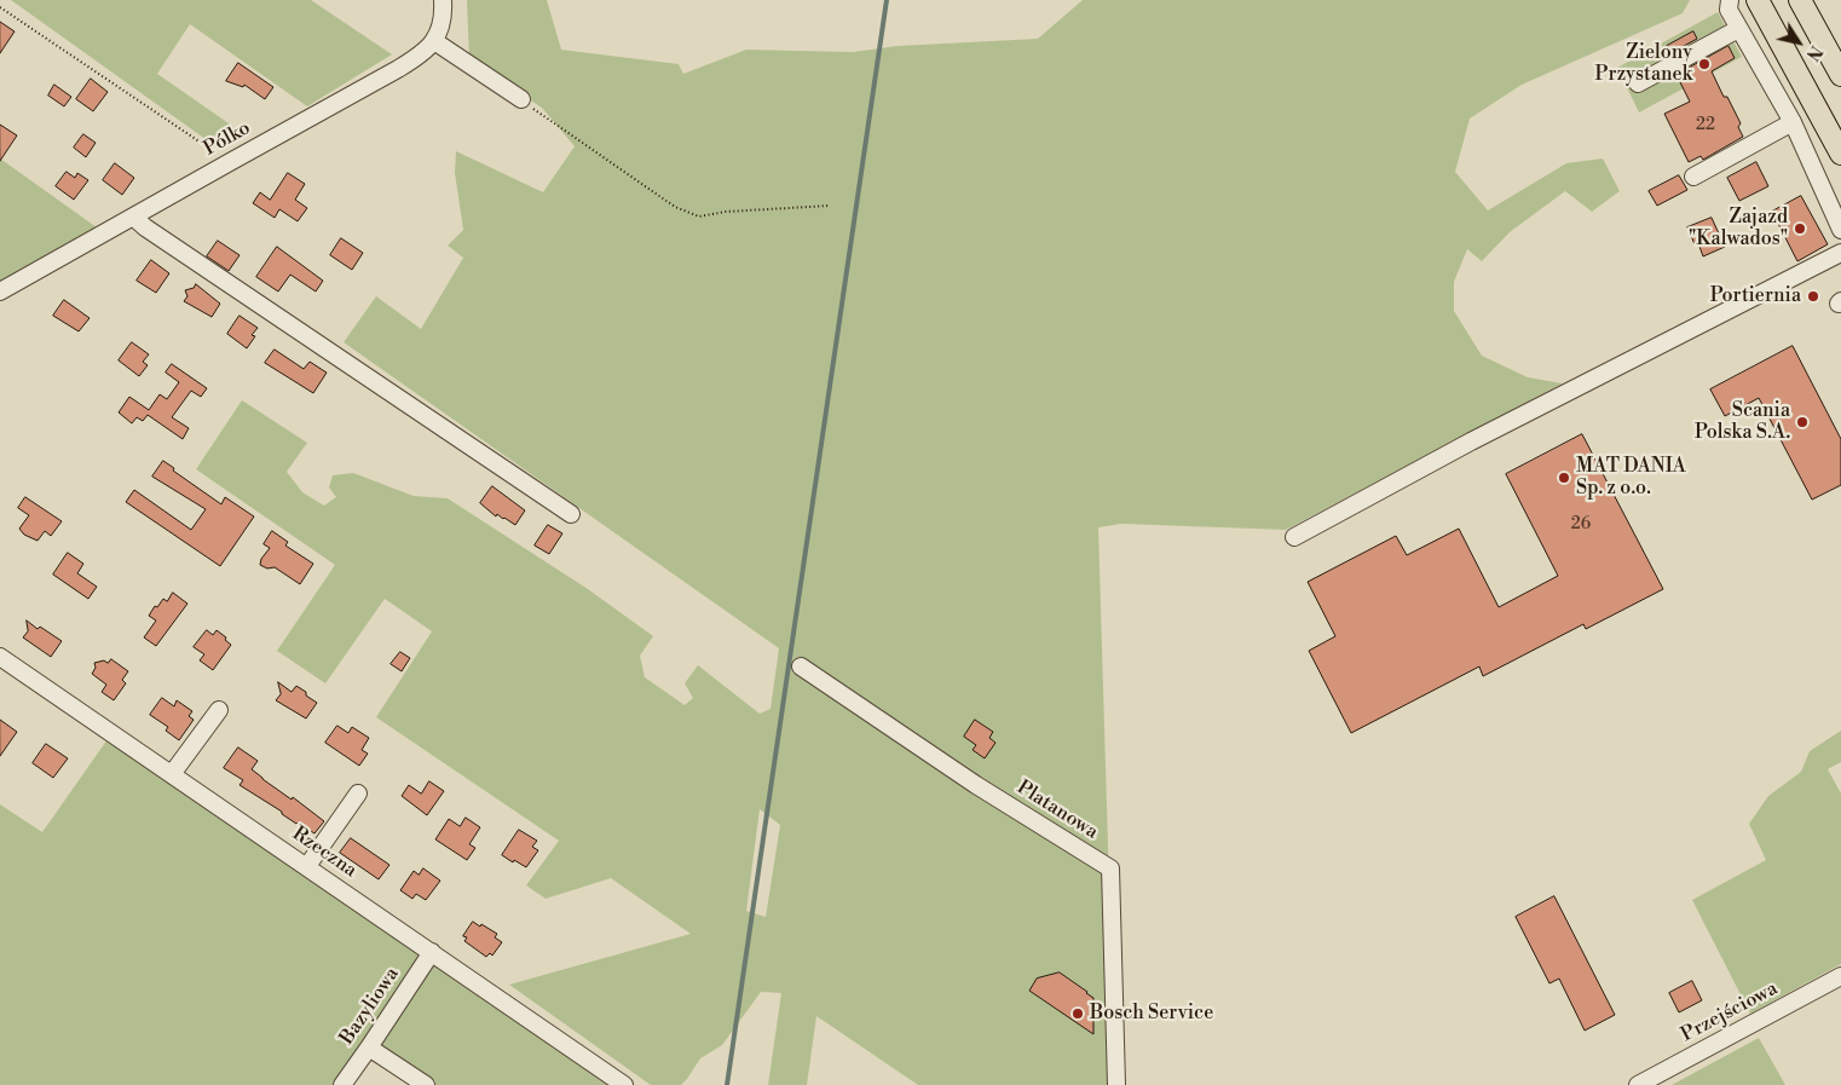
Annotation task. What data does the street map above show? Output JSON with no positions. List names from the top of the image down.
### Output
{
  "streets": {
    "street": [
      "Pólko",
      "Platanowa",
      "Rzeczna",
      "Bazyliowa",
      "Przejściowa"
    ]
  },
  "crossings": [
    ["Rzeczna", "Bazyliowa"]
  ],
  "places": [
    "Zielony Przystanek",
    "Zajazd \"Kalwados\"",
    "Portiernia",
    "Scania Polska S.A.",
    "MAT DANIA Sp. z o.o.",
    "Bosch Service"
  ],
  "house_numbers": ["22", "26"],
  "north": "bottom right"
}
